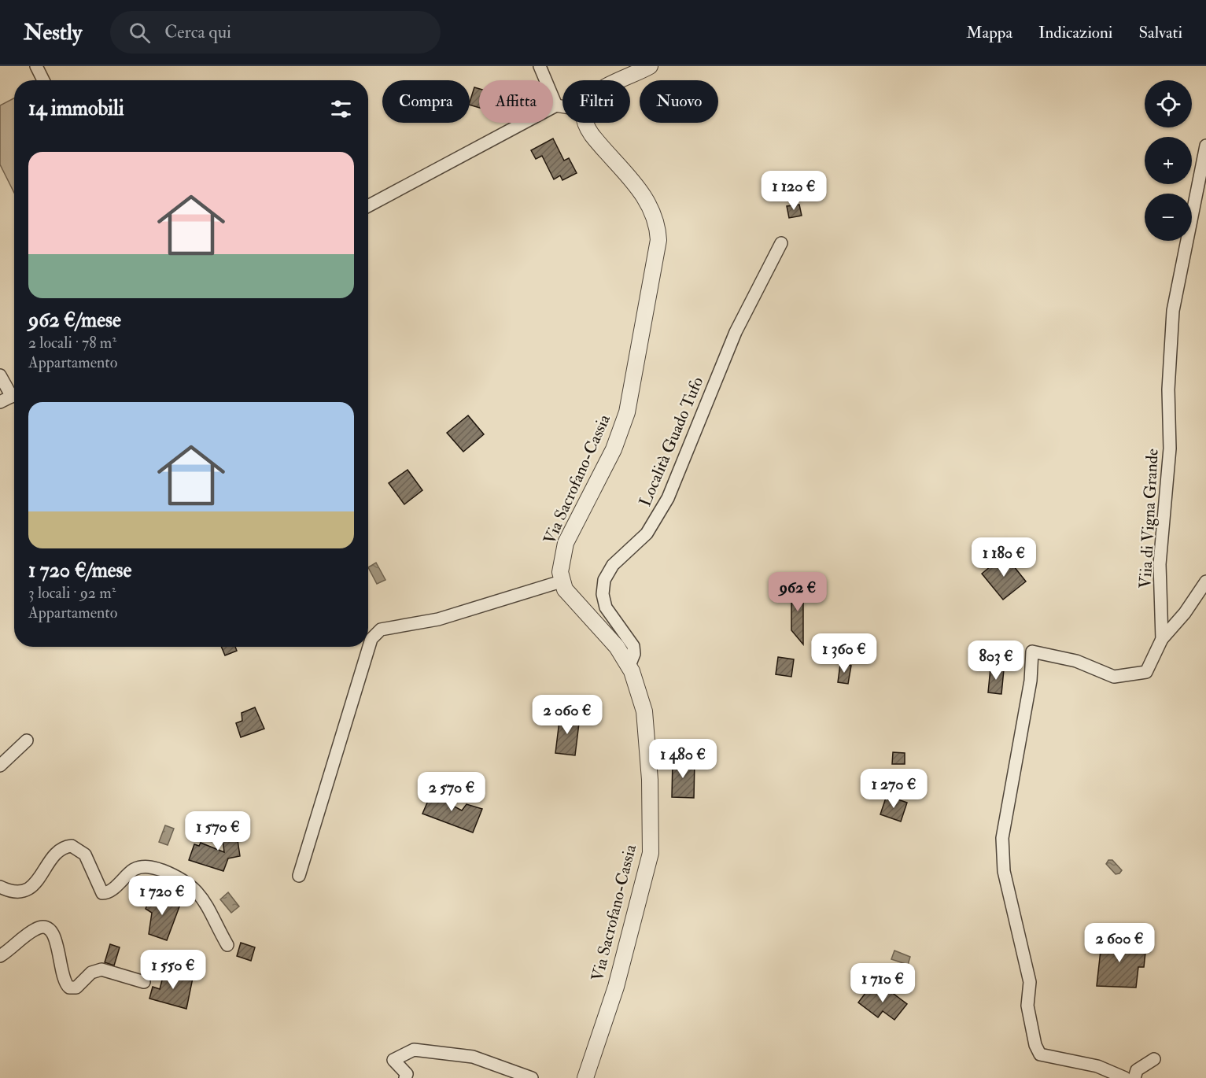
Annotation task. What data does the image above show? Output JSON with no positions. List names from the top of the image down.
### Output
{
  "streets": {
    "street": ["Località Guado Tufo", "Via Sacrofano-Cassia", "Viia di Vigna Grande"]
  },
  "crossings": [
    ["Località Guado Tufo", "Via Sacrofano-Cassia"]
  ],
  "page": {
    "header": "Nestly",
    "search": "Cerca qui",
    "nav": ["Mappa", "Indicazioni", "Salvati"],
    "map_buttons": ["+", "−"],
    "chip": [
      "Compra",
      "Affitta",
      "Filtri",
      "Nuovo"
    ],
    "heading": "14 immobili",
    "list": [
      {
        "name": "962 €/mese",
        "note": "2 locali · 78 m² · Appartamento"
      },
      {
        "name": "1 720 €/mese",
        "note": "3 locali · 92 m² · Appartamento"
      }
    ],
    "price": [
      "1 120 €",
      "1 180 €",
      "962 €",
      "1 360 €",
      "803 €",
      "2 060 €",
      "1 480 €",
      "1 270 €",
      "2 570 €",
      "1 570 €",
      "1 720 €",
      "2 600 €",
      "1 550 €",
      "1 710 €"
    ]
  }
}
